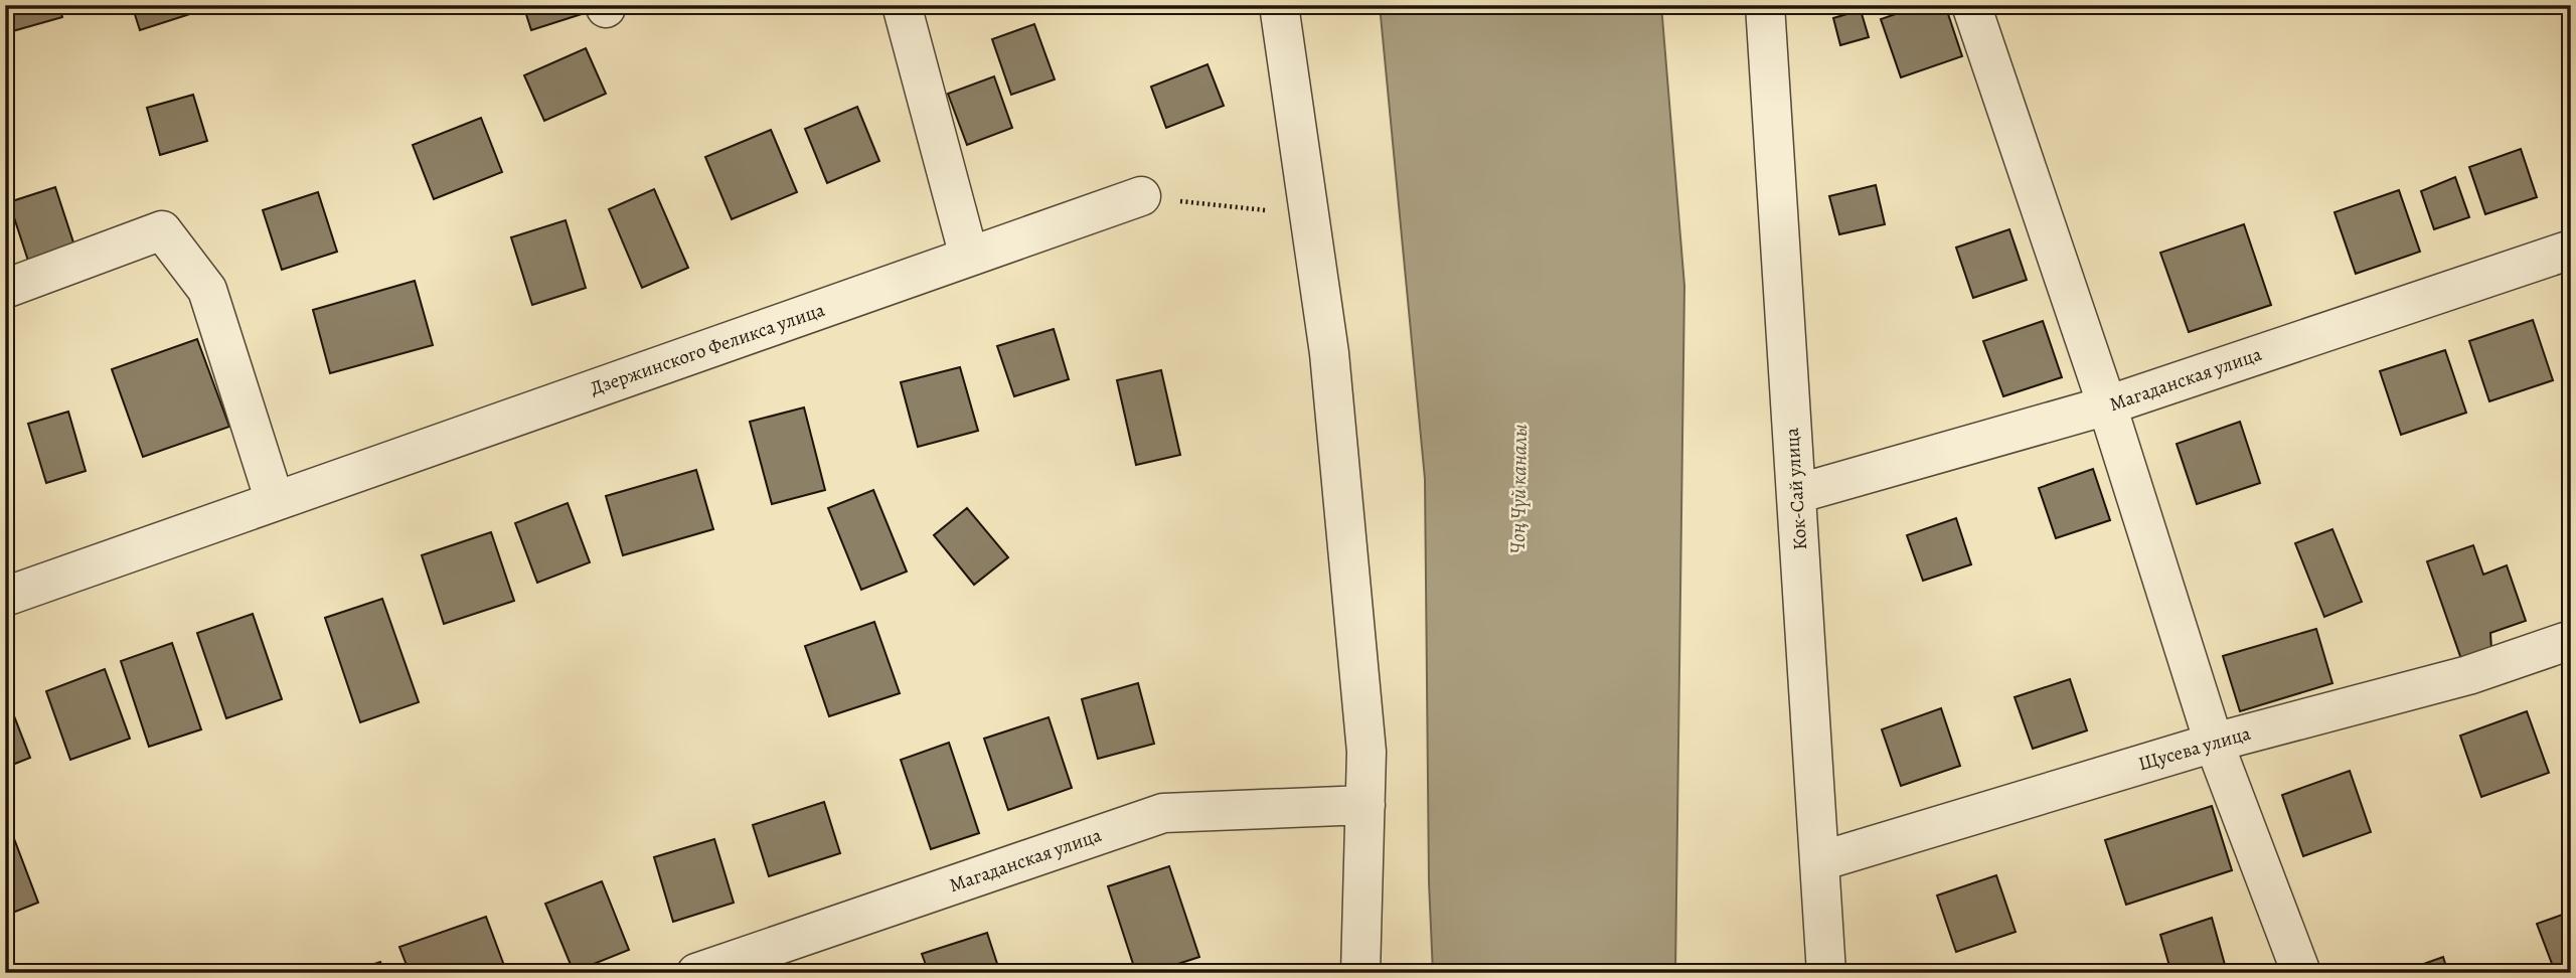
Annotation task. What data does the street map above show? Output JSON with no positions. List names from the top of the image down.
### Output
{
  "streets": {
    "street": [
      "Дзержинского Феликса улица",
      "Магаданская улица",
      "Кок-Сай улица",
      "Щусева улица"
    ]
  },
  "crossings": [
    ["Магаданская улица", "Кок-Сай улица"],
    ["Кок-Сай улица", "Щусева улица"]
  ],
  "water": ["Чоң Чүй каналы"]
}
